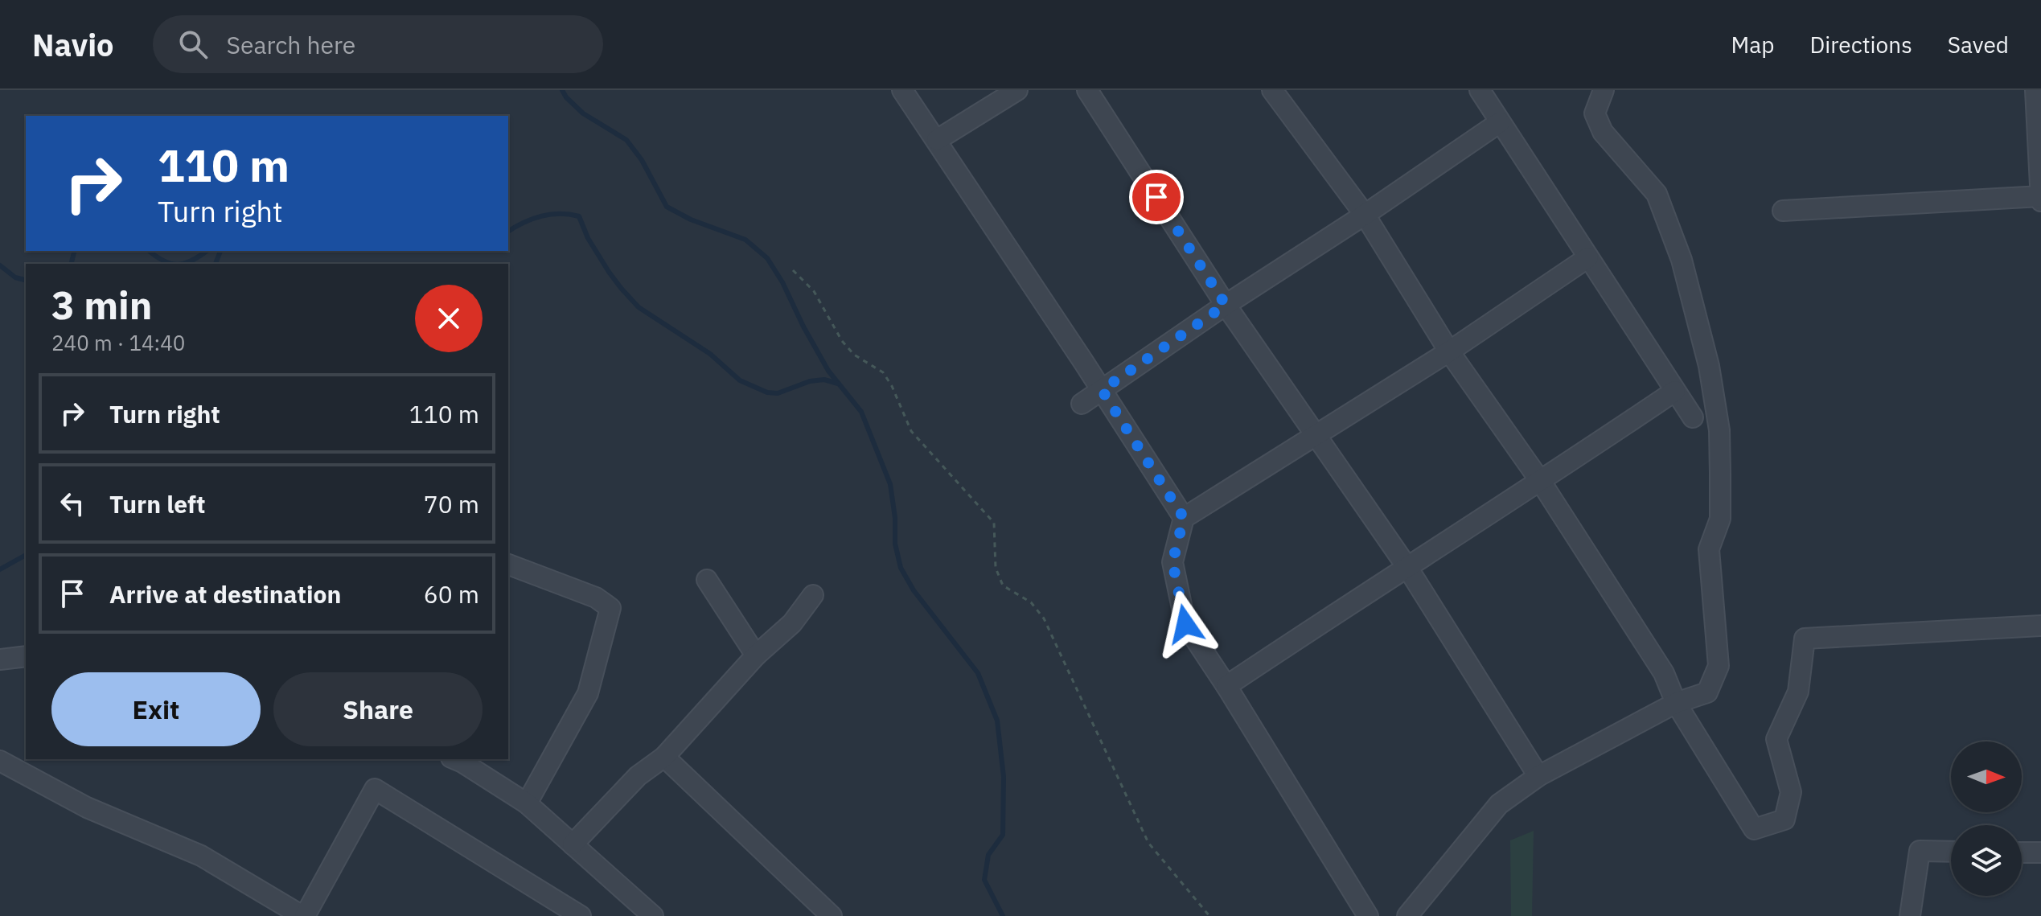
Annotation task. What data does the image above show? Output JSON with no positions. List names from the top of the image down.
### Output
{
  "north": "right",
  "page": {
    "header": "Navio",
    "search": "Search here",
    "nav": ["Map", "Directions", "Saved"],
    "turn": ["110 m", "Turn right"],
    "heading": ["3 min", "240 m · 14:40"],
    "list": [
      {
        "name": "Turn right",
        "value": "110 m"
      },
      {
        "name": "Turn left",
        "value": "70 m"
      },
      {
        "name": "Arrive at destination",
        "value": "60 m"
      }
    ],
    "buttons": ["Exit", "Share"]
  }
}
